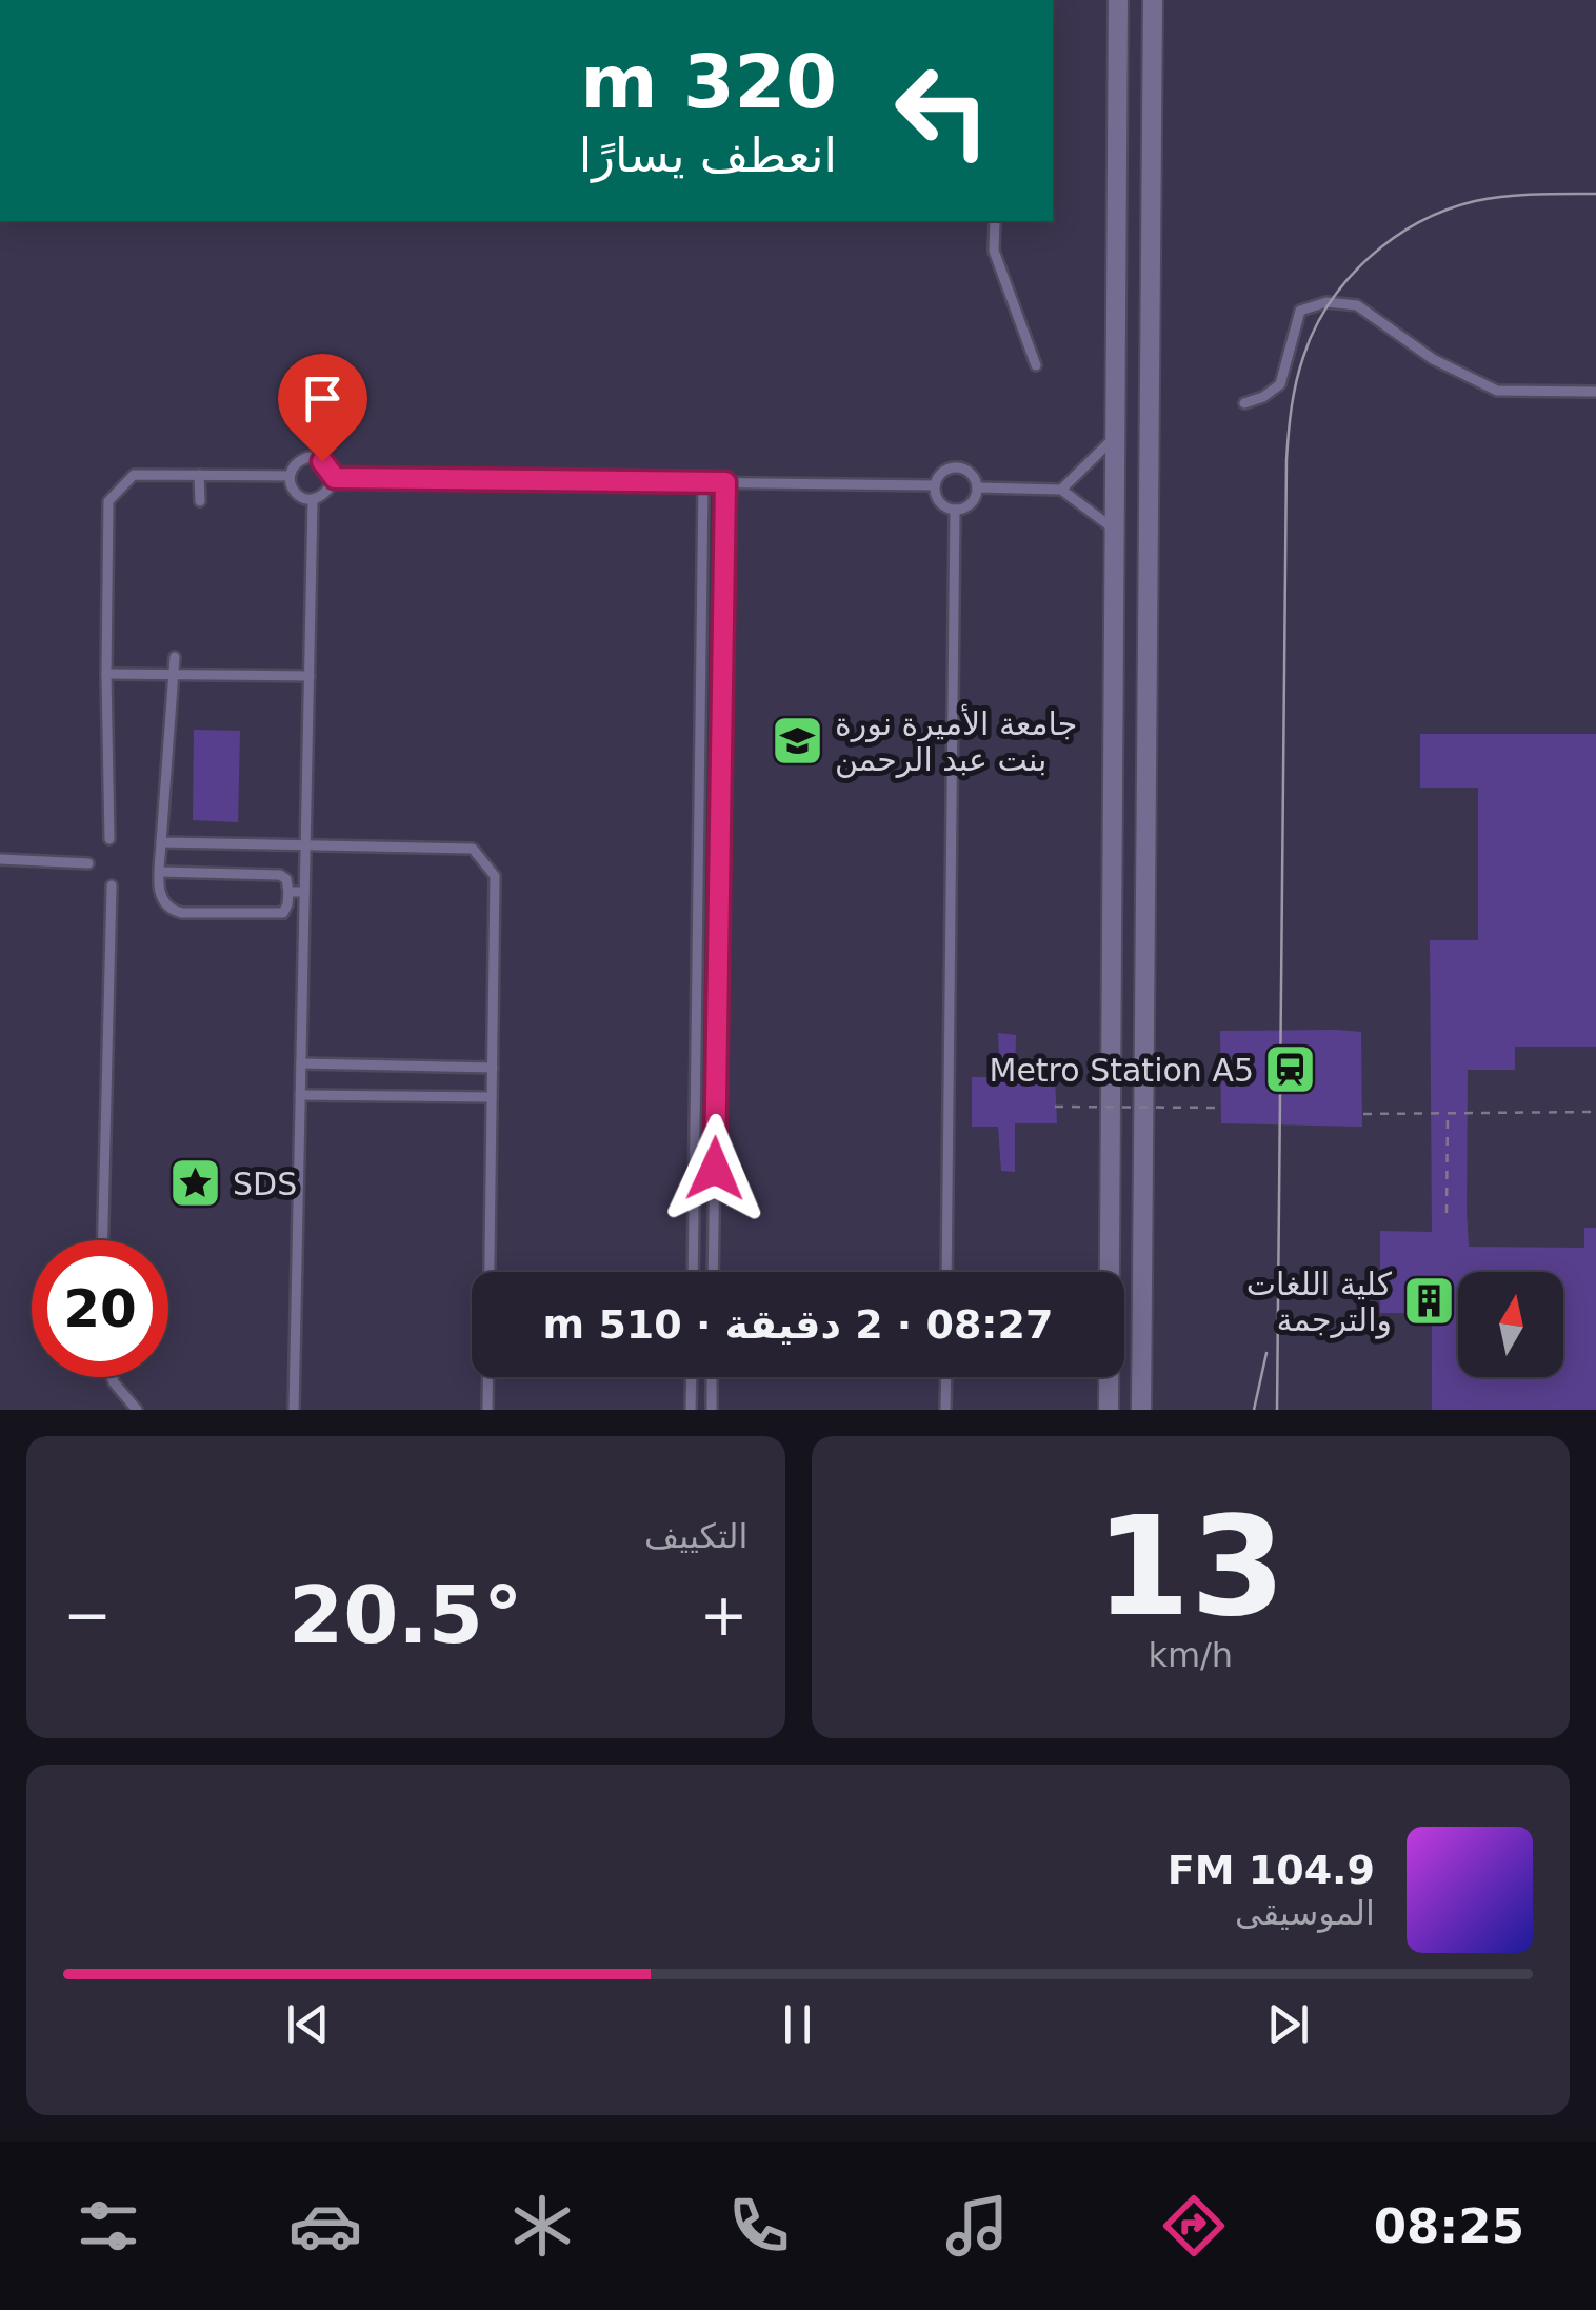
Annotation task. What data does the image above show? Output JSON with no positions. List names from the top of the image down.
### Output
{
  "places": {
    "school or university": ["جامعة الأميرة نورة بنت عبد الرحمن"],
    "station": ["Metro Station A5"],
    "place": ["SDS"],
    "building": ["كلية اللغات والترجمة"]
  },
  "north": "top",
  "page": {
    "turn": ["320 m", "انعطف يسارًا"],
    "limit": "20",
    "trip": "08:27 · 2 دقيقة · 510 m",
    "tile": [
      ["13", "km/h"],
      "التكييف"
    ],
    "heat": ["−", "20.5°", "+"],
    "song": ["104.9 FM", "الموسيقى"],
    "tabs": "08:25"
  }
}
